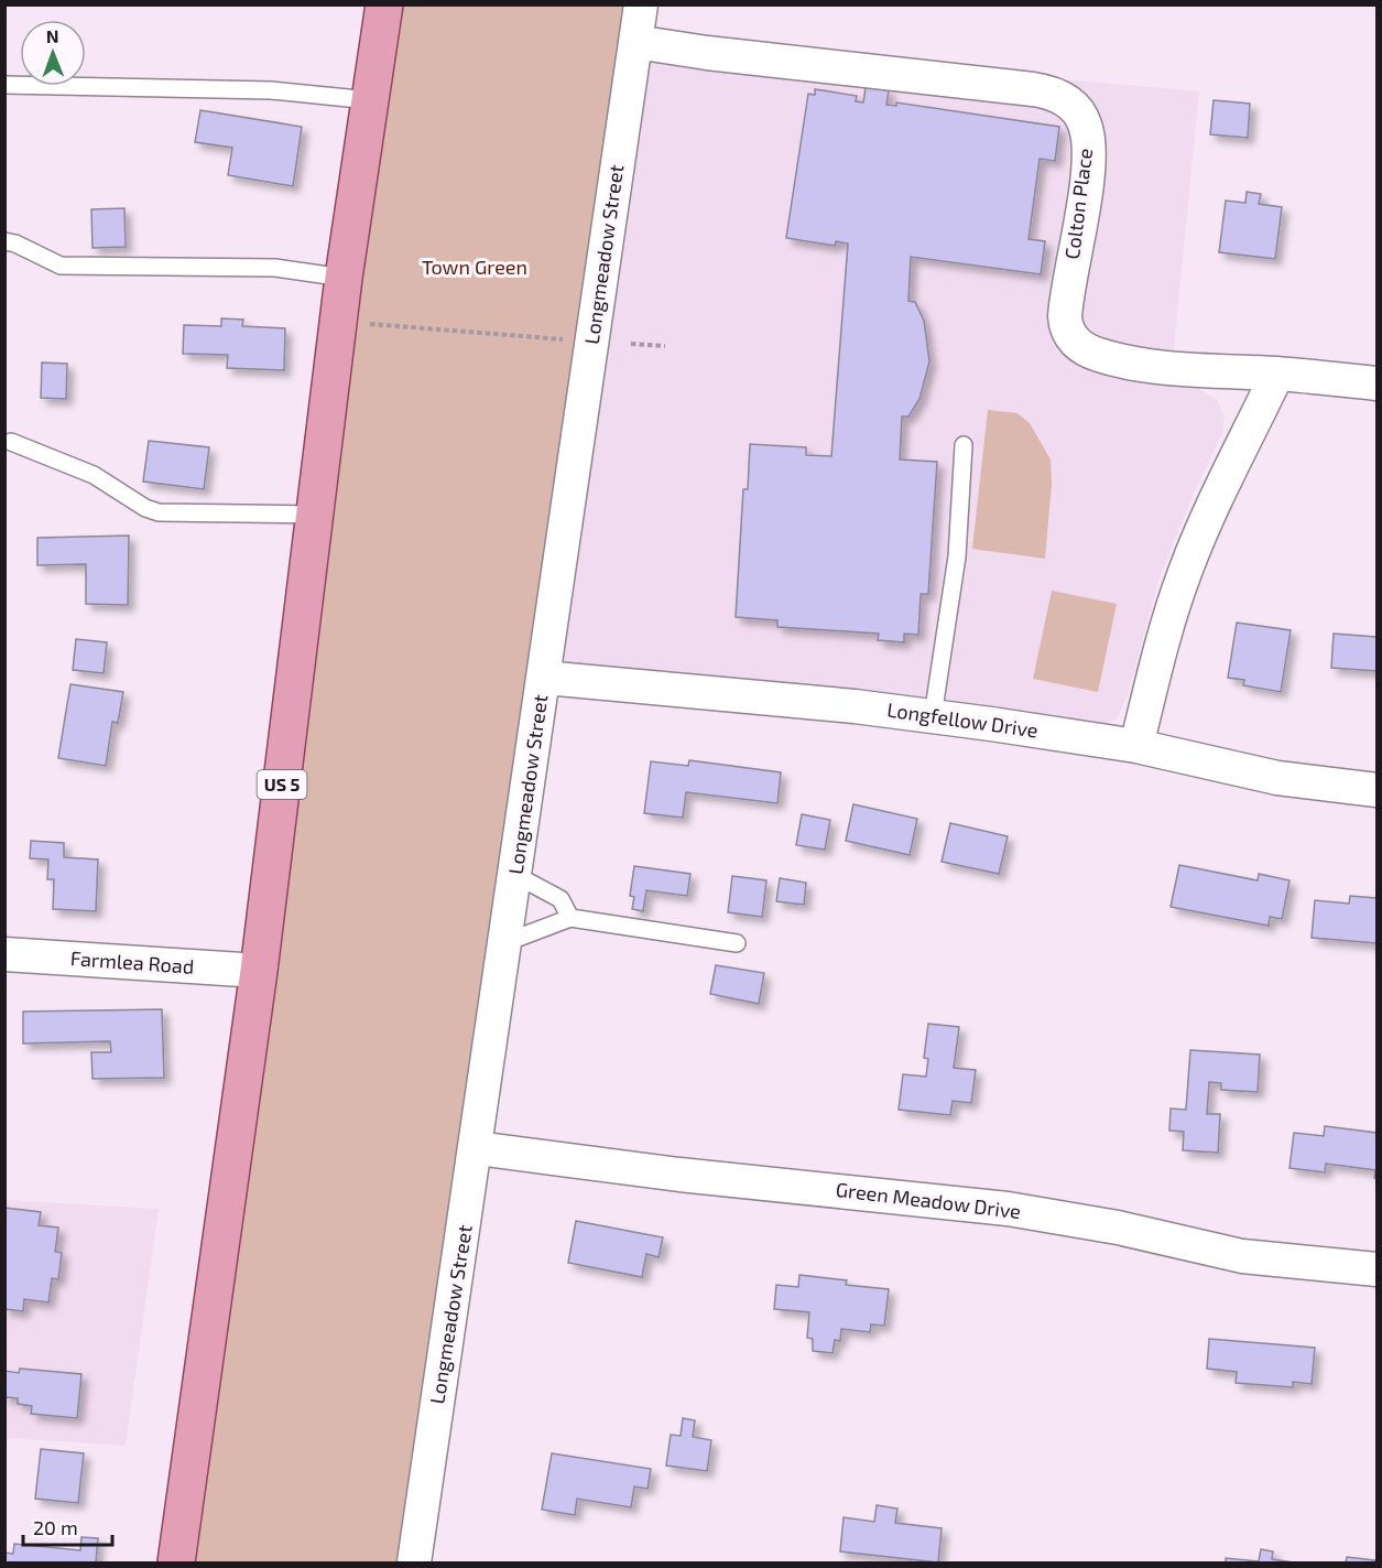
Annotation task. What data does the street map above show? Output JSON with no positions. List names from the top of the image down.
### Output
{
  "streets": {
    "main road": ["US 5"],
    "street": [
      "Colton Place",
      "Longmeadow Street",
      "Longfellow Drive",
      "Farmlea Road",
      "Green Meadow Drive"
    ]
  },
  "crossings": [
    ["Colton Place", "Longmeadow Street"],
    ["Longmeadow Street", "Longfellow Drive"],
    ["Longmeadow Street", "Green Meadow Drive"],
    ["US 5", "Farmlea Road"]
  ],
  "parks": ["Town Green"],
  "scale_bar": "20 m",
  "north": "top"
}
